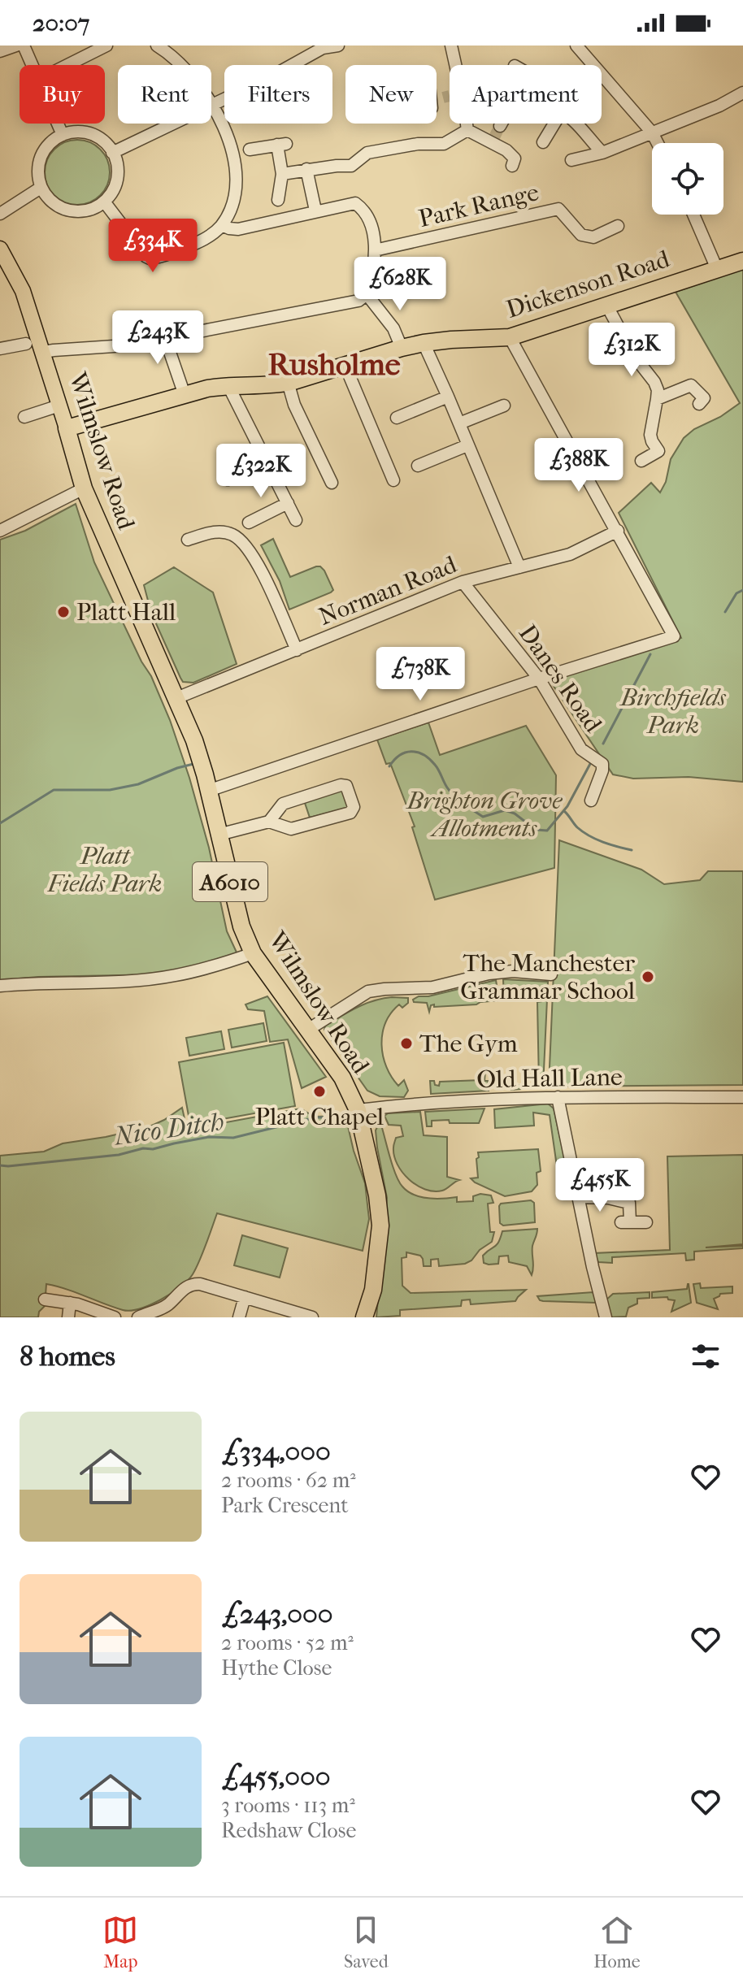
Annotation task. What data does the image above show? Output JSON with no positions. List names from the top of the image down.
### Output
{
  "streets": {
    "highway": ["Dickenson Road", "Wilmslow Road", "A6010"],
    "street": [
      "Park Range",
      "Norman Road",
      "Danes Road",
      "Old Hall Lane"
    ]
  },
  "crossings": [
    ["Dickenson Road", "Wilmslow Road"],
    ["Wilmslow Road", "Norman Road"],
    ["Wilmslow Road", "Old Hall Lane"],
    ["Norman Road", "Danes Road"]
  ],
  "districts": ["Rusholme"],
  "water": ["Nico Ditch"],
  "parks": ["Birchfields Park", "Brighton Grove Allotments", "Platt Fields Park"],
  "places": [
    "Platt Hall",
    "The Manchester Grammar School",
    "The Gym",
    "Platt Chapel"
  ],
  "page": {
    "status": "20:07",
    "chip": [
      "Buy",
      "Rent",
      "Filters",
      "New",
      "Apartment"
    ],
    "price": [
      "£334K",
      "£628K",
      "£243K",
      "£312K",
      "£388K",
      "£322K",
      "£738K",
      "£455K"
    ],
    "heading": "8 homes",
    "list": [
      {
        "name": "£334,000",
        "note": "2 rooms · 62 m² · Park Crescent"
      },
      {
        "name": "£243,000",
        "note": "2 rooms · 52 m² · Hythe Close"
      },
      {
        "name": "£455,000",
        "note": "3 rooms · 113 m² · Redshaw Close"
      }
    ],
    "tabs": ["Map", "Saved", "Home"]
  }
}
